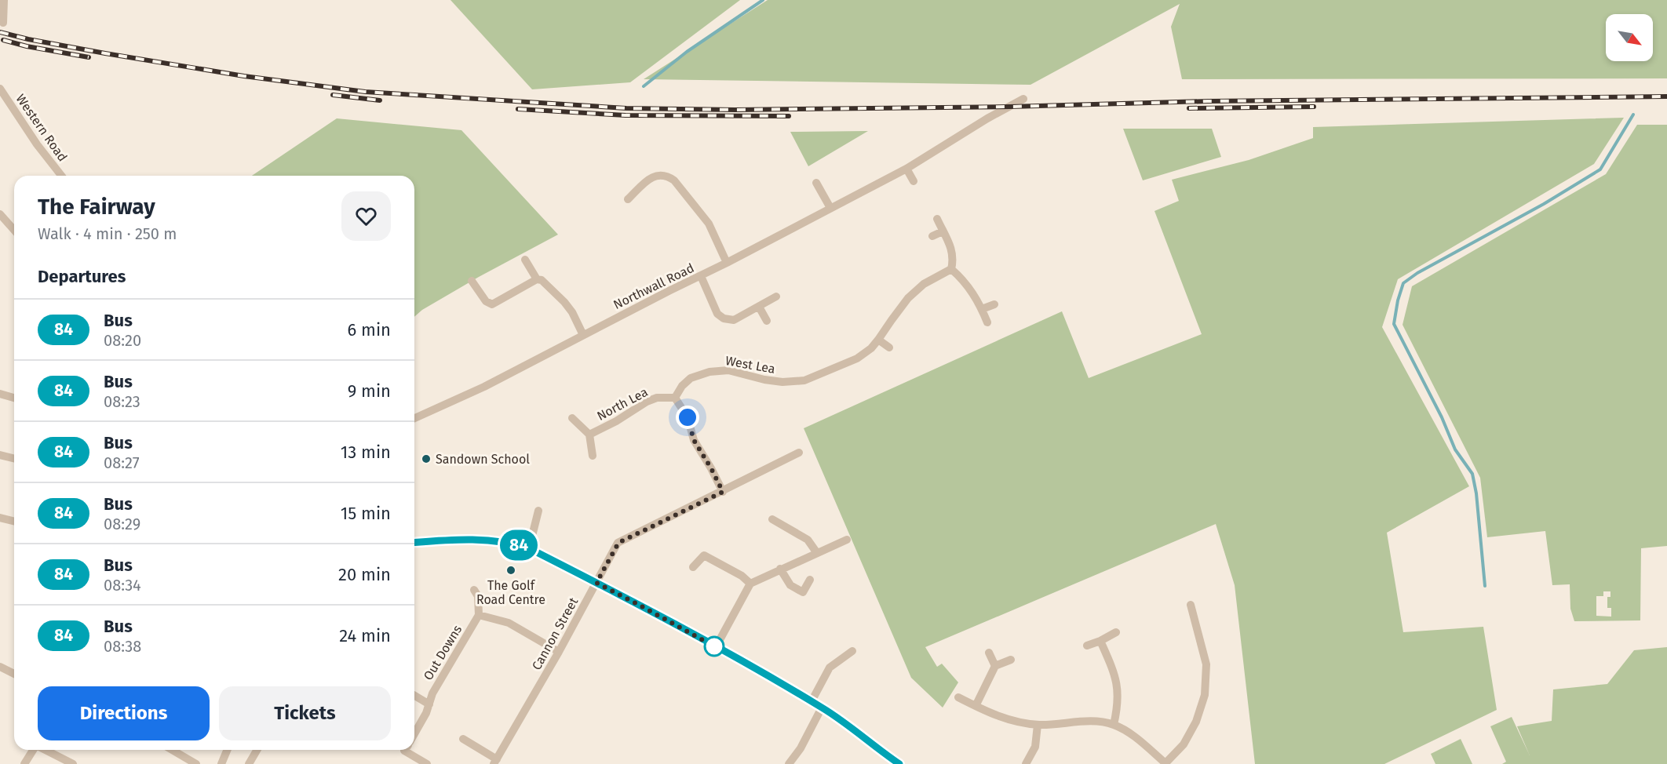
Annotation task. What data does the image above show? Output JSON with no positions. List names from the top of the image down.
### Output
{
  "streets": {
    "street": [
      "Western Road",
      "Northwall Road",
      "West Lea",
      "North Lea",
      "Cannon Street",
      "Out Downs"
    ]
  },
  "crossings": [
    ["West Lea", "North Lea"]
  ],
  "places": ["Sandown School", "The Golf Road Centre"],
  "lines": ["bus line 84"],
  "north": "bottom right",
  "page": {
    "on_map": "84",
    "heading": [
      ["The Fairway", "Walk · 4 min · 250 m"],
      "Departures"
    ],
    "list": [
      {
        "mark": "84",
        "name": "Bus",
        "note": "08:20",
        "value": "6 min"
      },
      {
        "mark": "84",
        "name": "Bus",
        "note": "08:23",
        "value": "9 min"
      },
      {
        "mark": "84",
        "name": "Bus",
        "note": "08:27",
        "value": "13 min"
      },
      {
        "mark": "84",
        "name": "Bus",
        "note": "08:29",
        "value": "15 min"
      },
      {
        "mark": "84",
        "name": "Bus",
        "note": "08:34",
        "value": "20 min"
      },
      {
        "mark": "84",
        "name": "Bus",
        "note": "08:38",
        "value": "24 min"
      }
    ],
    "buttons": ["Directions", "Tickets"]
  }
}
